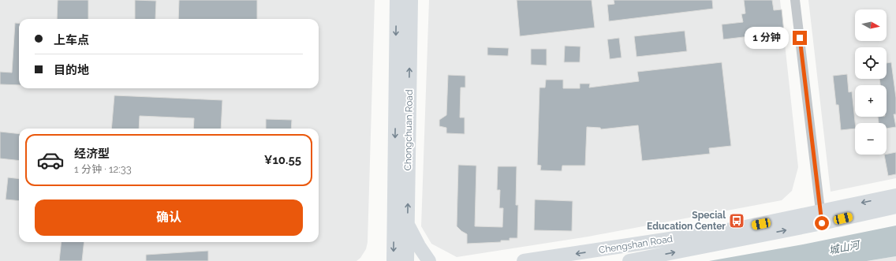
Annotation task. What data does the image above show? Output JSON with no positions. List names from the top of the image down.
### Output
{
  "streets": {
    "main road": ["Chongchuan Road", "Chengshan Road"]
  },
  "water": ["城山河"],
  "places": {
    "bus stop": ["Special Education Center"]
  },
  "north": "right",
  "page": {
    "map_buttons": ["+", "−"],
    "banner": ["上车点", "目的地"],
    "bubble": "1 分钟",
    "list": [
      {
        "name": "经济型",
        "note": "1 分钟 · 12:33",
        "value": "¥10.55"
      }
    ],
    "buttons": "确认"
  }
}
